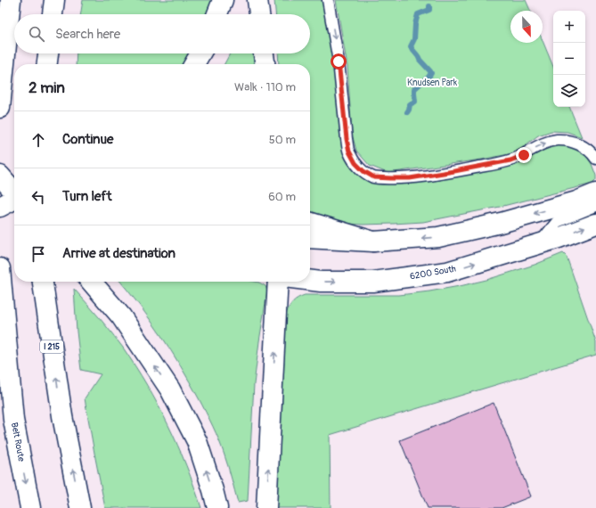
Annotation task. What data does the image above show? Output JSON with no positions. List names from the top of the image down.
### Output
{
  "streets": {
    "main road": ["6200 South", "I 215", "Belt Route"]
  },
  "parks": ["Knudsen Park"],
  "north": "bottom",
  "page": {
    "map_buttons": ["+", "−"],
    "search": "Search here",
    "heading": ["2 min", "Walk · 110 m"],
    "list": [
      ["Continue", "50 m"],
      ["Turn left", "60 m"],
      "Arrive at destination"
    ]
  }
}
